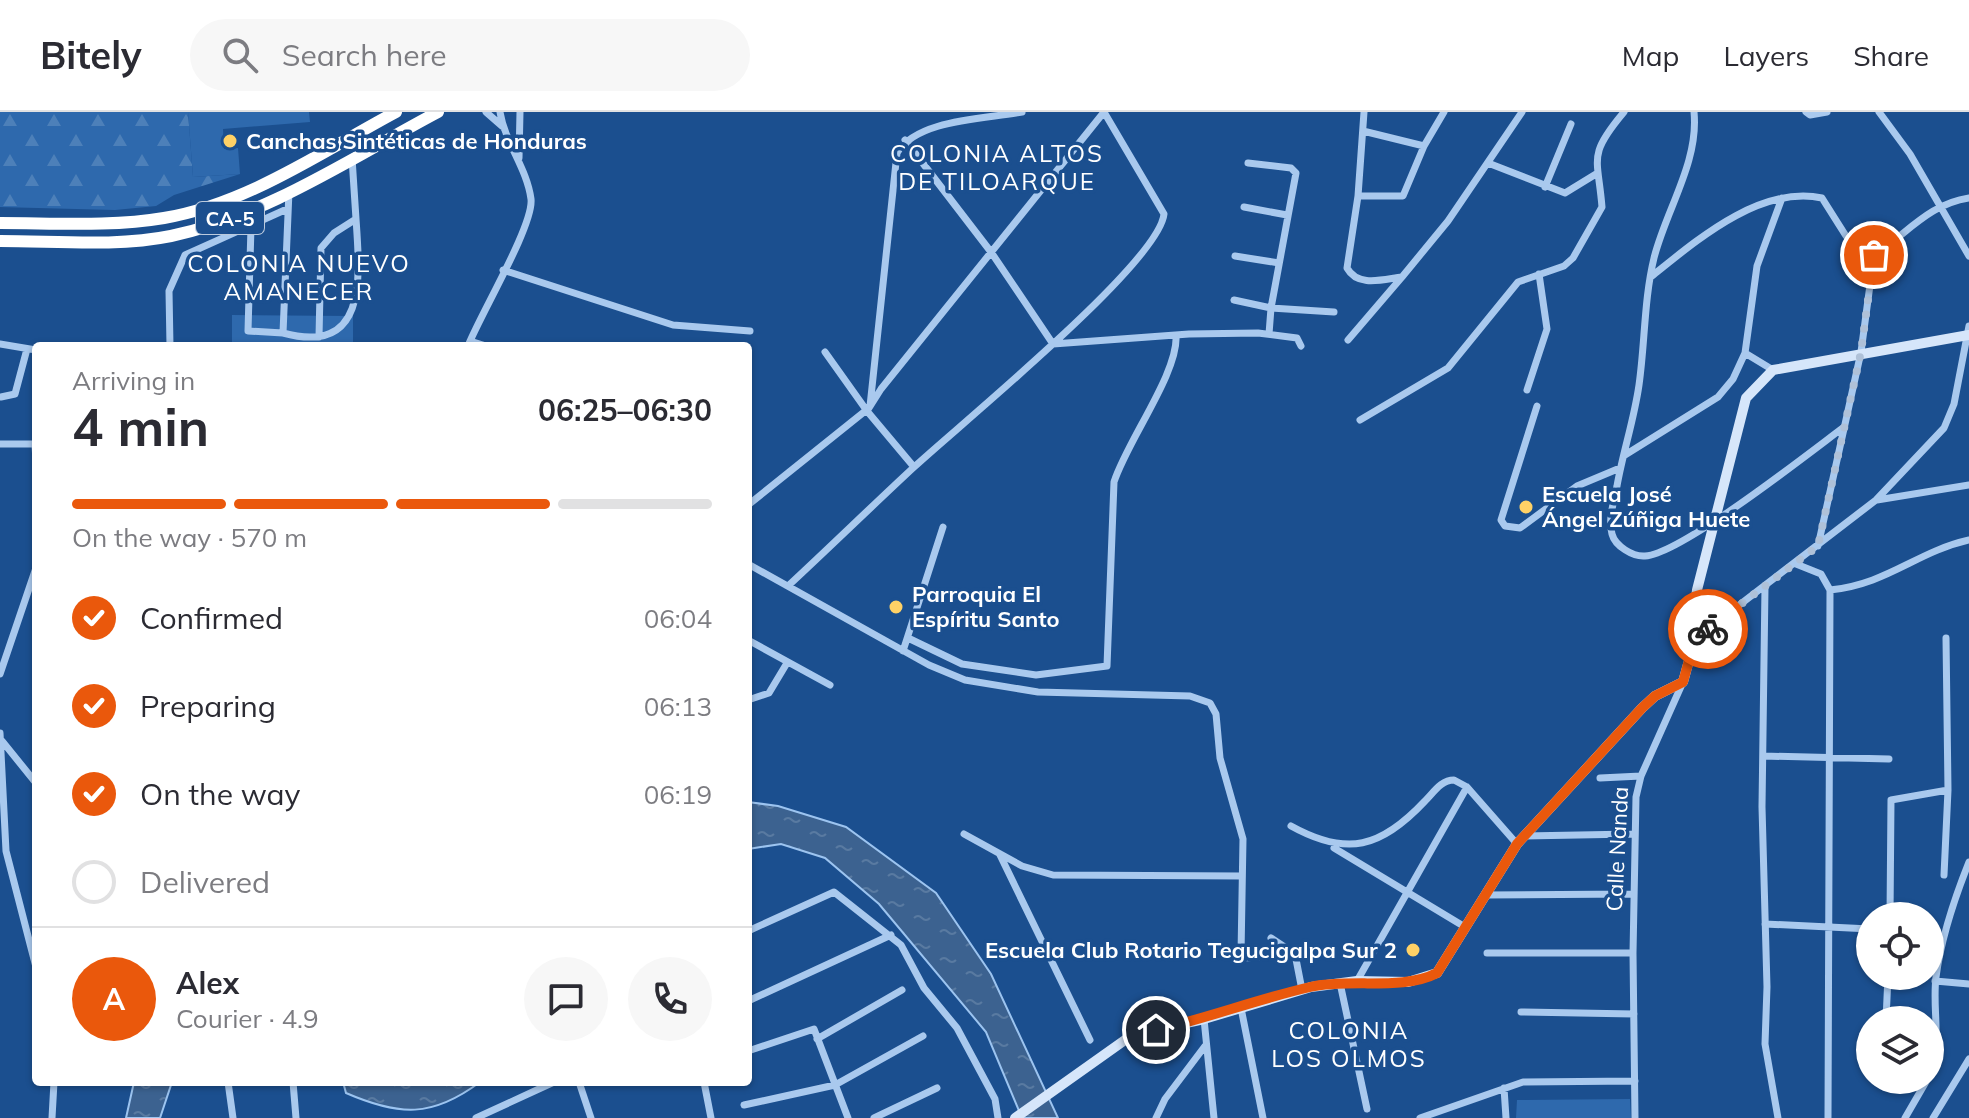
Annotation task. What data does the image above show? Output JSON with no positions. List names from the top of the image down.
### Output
{
  "streets": {
    "highway": ["CA-5"],
    "street": ["Calle Nanda"]
  },
  "districts": ["COLONIA ALTOS DE TILOARQUE", "COLONIA NUEVO AMANECER", "COLONIA LOS OLMOS"],
  "places": [
    "Canchas Sintéticas de Honduras",
    "Escuela José Ángel Zúñiga Huete",
    "Parroquia El Espíritu Santo",
    "Escuela Club Rotario Tegucigalpa Sur 2"
  ],
  "page": {
    "header": "Bitely",
    "search": "Search here",
    "nav": ["Map", "Layers", "Share"],
    "heading": ["4 min", "Arriving in", "06:25–06:30"],
    "panel": ["Alex", "Courier · 4.9"],
    "bar": "On the way · 570 m",
    "list": [
      ["Confirmed", "06:04"],
      ["Preparing", "06:13"],
      ["On the way", "06:19"],
      "Delivered"
    ],
    "round": "A"
  }
}
